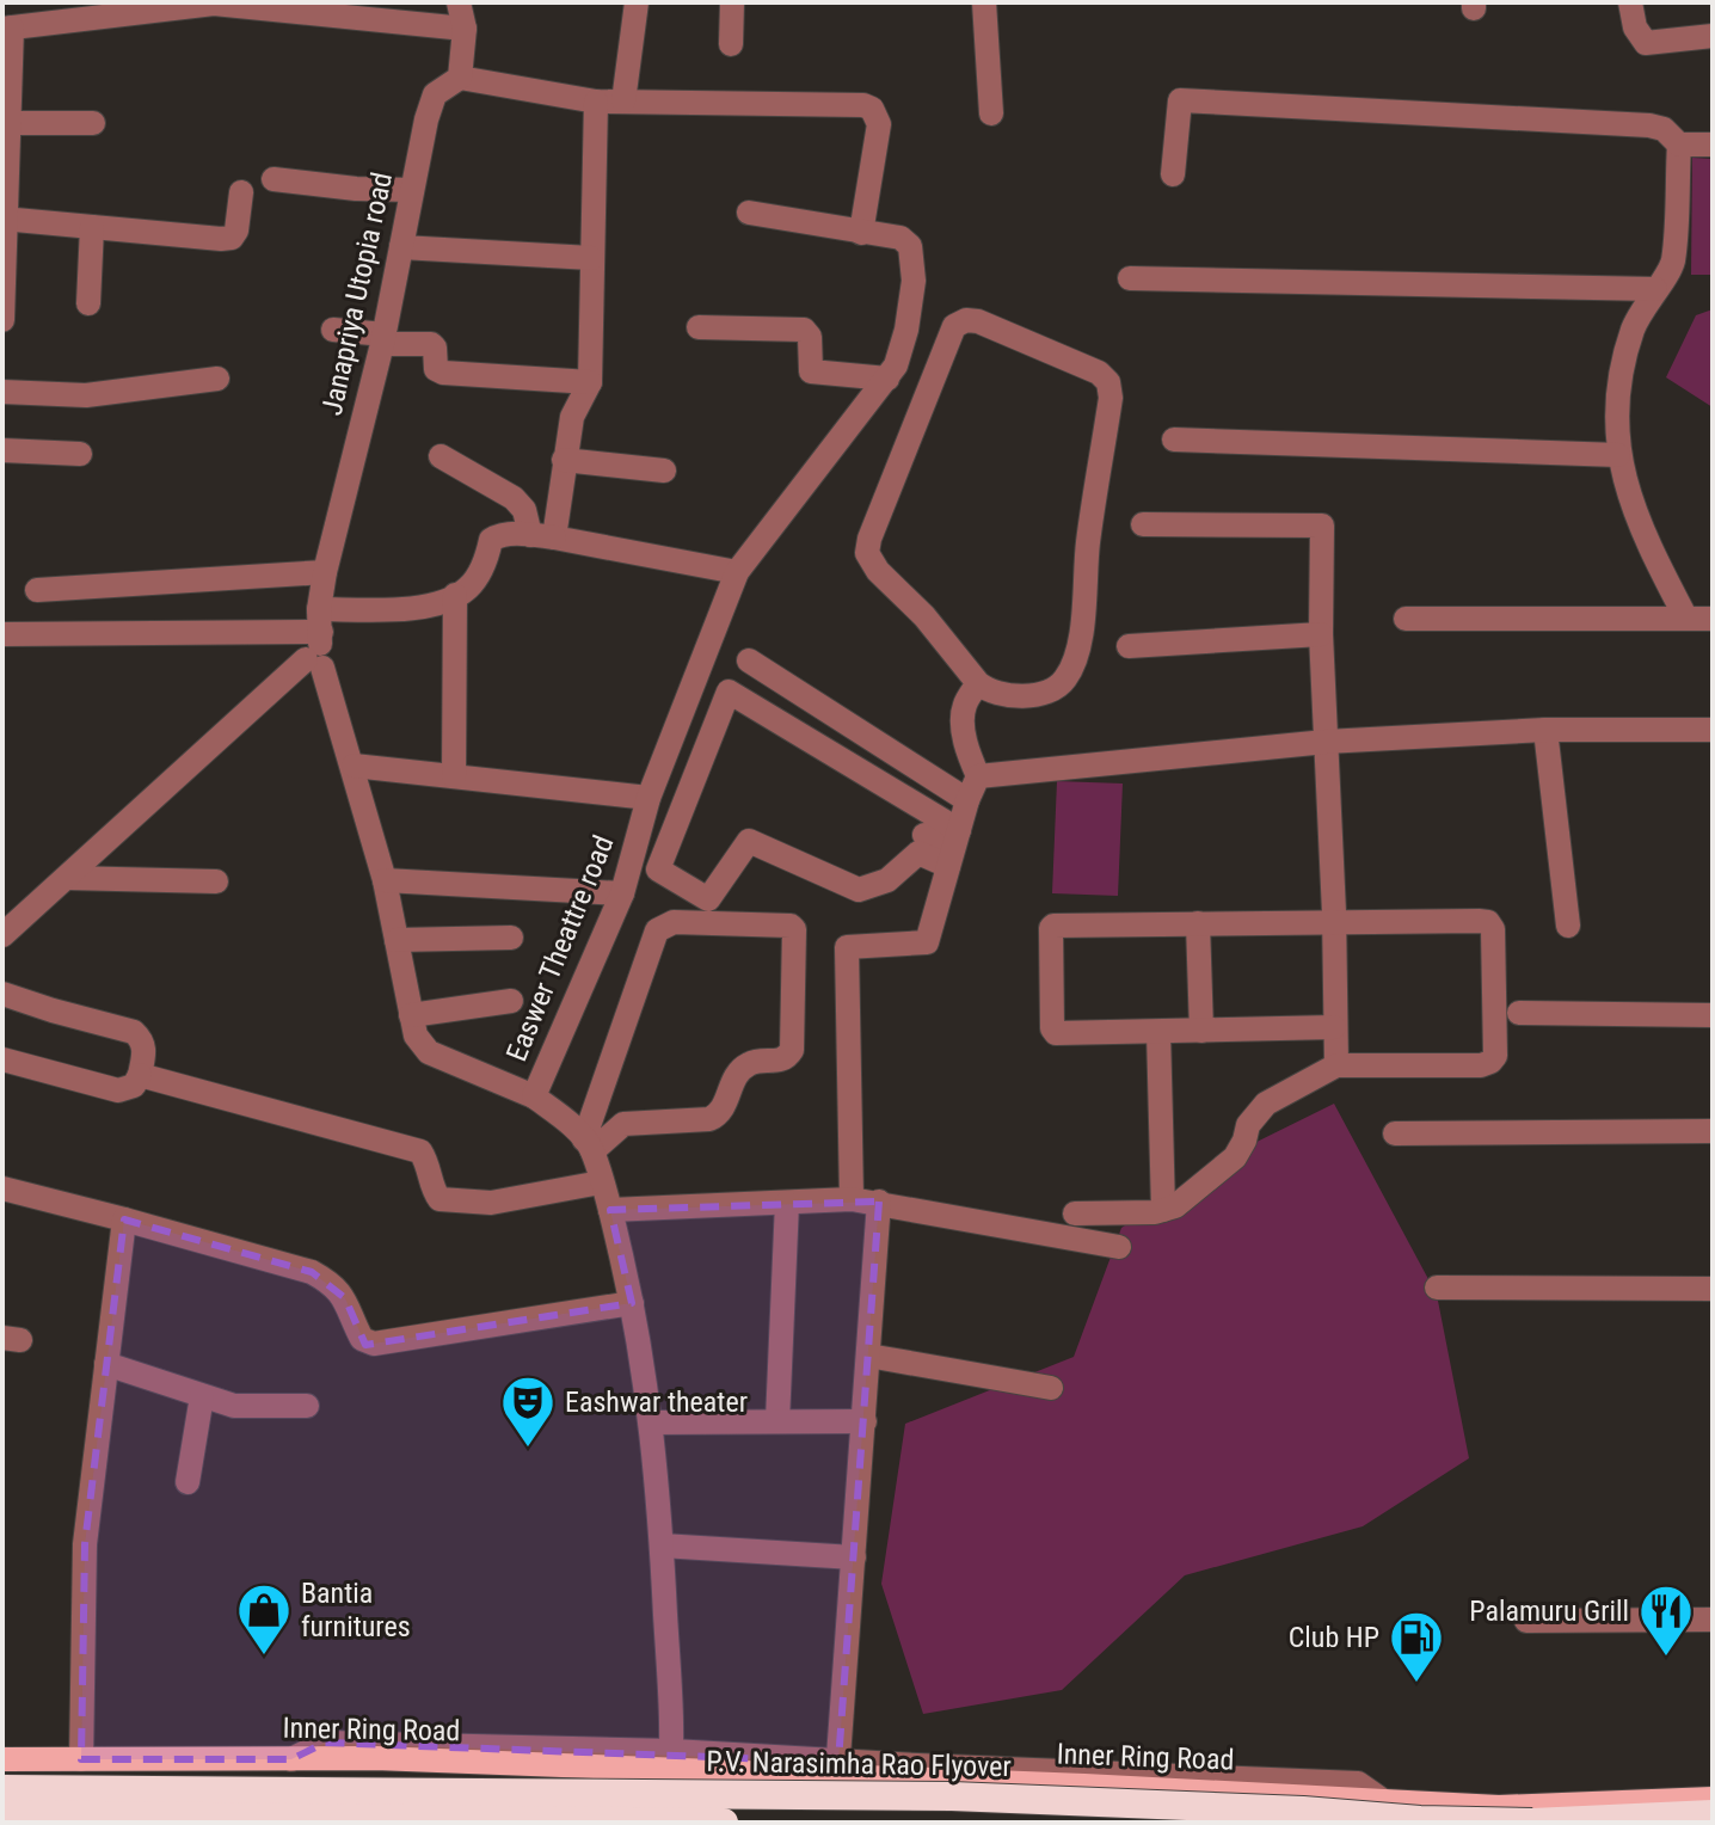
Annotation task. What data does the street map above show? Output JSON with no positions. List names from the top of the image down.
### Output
{
  "streets": {
    "highway": ["P.V. Narasimha Rao Flyover"],
    "main road": ["Inner Ring Road"],
    "street": ["Janapriya Utopia road", "Easwer Theattre road"]
  },
  "places": {
    "theatre": ["Eashwar theater"],
    "shop": ["Bantia furnitures"],
    "restaurant": ["Palamuru Grill"],
    "fuel station": ["Club HP"]
  }
}
